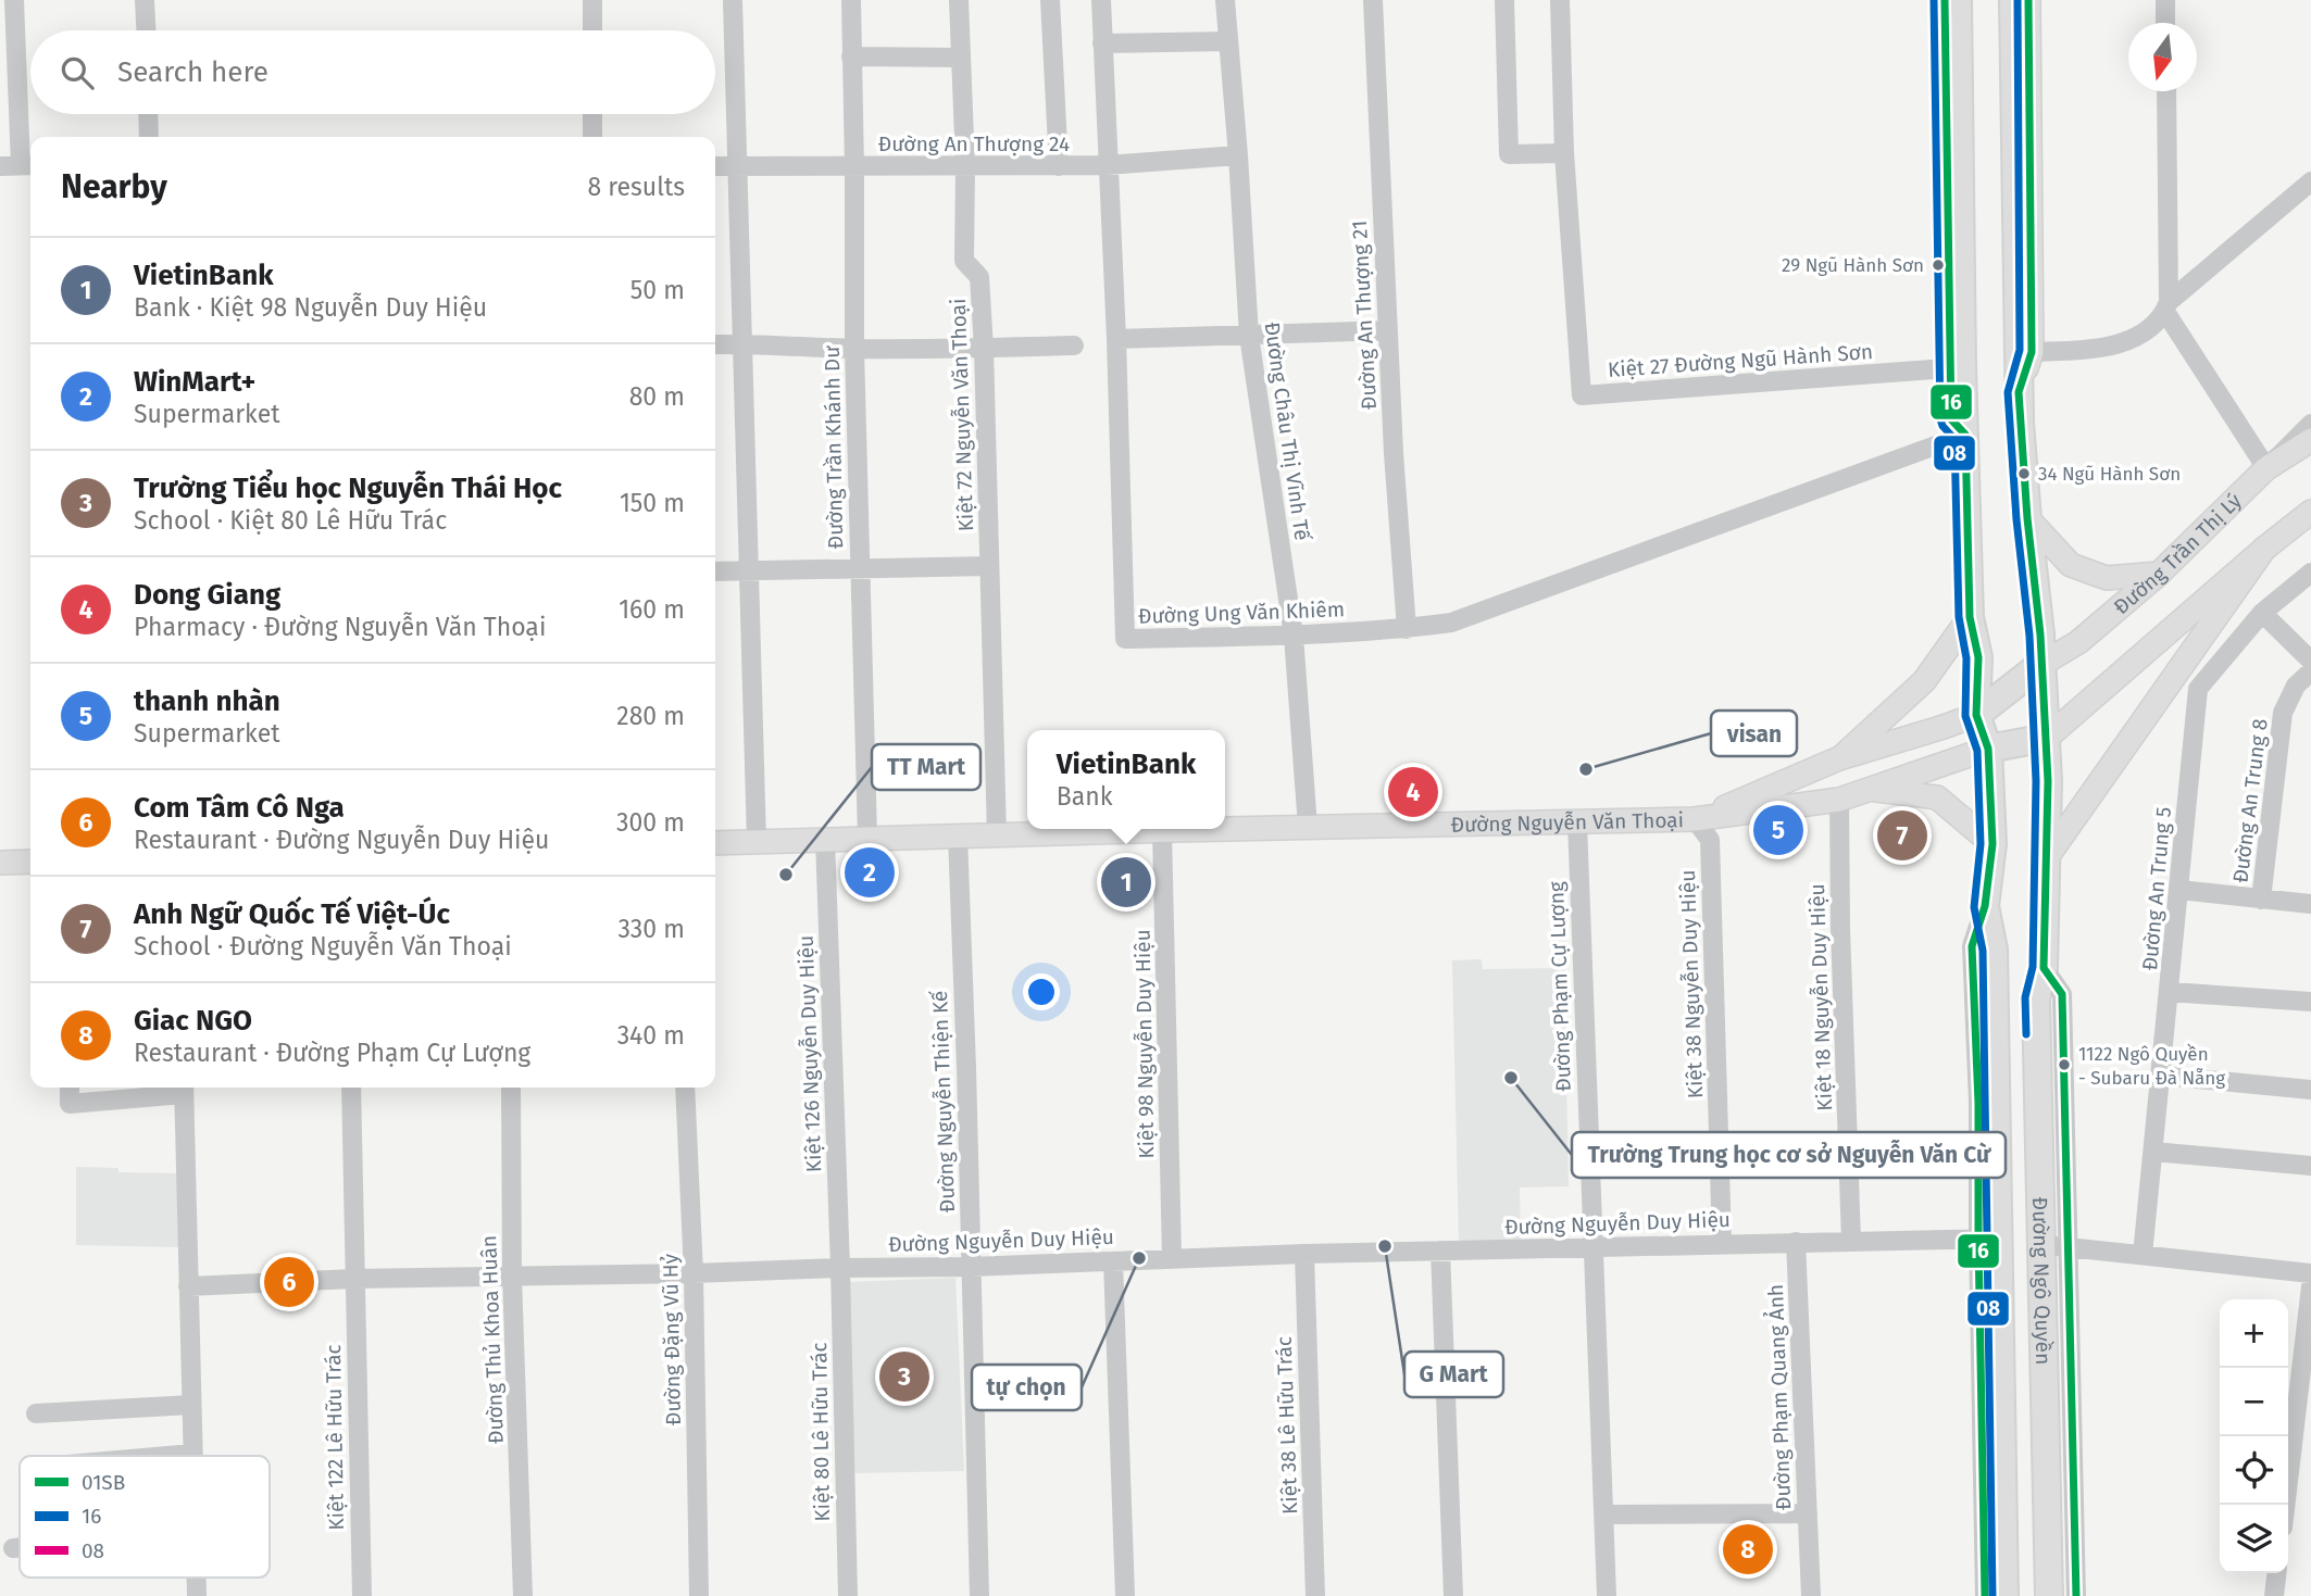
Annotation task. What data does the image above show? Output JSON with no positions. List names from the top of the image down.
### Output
{
  "streets": {
    "highway": ["Đường Ngô Quyền"],
    "main road": ["Đường Trần Thị Lý", "Đường Nguyễn Văn Thoại"],
    "street": [
      "Đường An Thượng 24",
      "Đường An Thượng 21",
      "Kiệt 27 Đường Ngũ Hành Sơn",
      "Kiệt 72 Nguyễn Văn Thoại",
      "Đường Châu Thị Vĩnh Tế",
      "Đường Trần Khánh Dư",
      "Đường Ung Văn Khiêm",
      "Đường An Trung 8",
      "Đường An Trung 5",
      "Kiệt 38 Nguyễn Duy Hiệu",
      "Đường Phạm Cự Lượng",
      "Kiệt 18 Nguyễn Duy Hiệu",
      "Kiệt 98 Nguyễn Duy Hiệu",
      "Kiệt 126 Nguyễn Duy Hiệu",
      "Đường Nguyễn Thiện Kế",
      "Đường Nguyễn Duy Hiệu",
      "Đường Thủ Khoa Huân",
      "Đường Đặng Vũ Hỷ",
      "Đường Phạm Quang Ảnh",
      "Kiệt 38 Lê Hữu Trác",
      "Kiệt 80 Lê Hữu Trác",
      "Kiệt 122 Lê Hữu Trác"
    ]
  },
  "crossings": [
    ["Đường An Thượng 24", "Kiệt 72 Nguyễn Văn Thoại"],
    ["Đường An Thượng 24", "Đường Châu Thị Vĩnh Tế"],
    ["Đường An Thượng 24", "Đường Trần Khánh Dư"],
    ["Đường An Thượng 24", "Đường Ung Văn Khiêm"],
    ["Đường An Thượng 21", "Đường Ung Văn Khiêm"],
    ["Kiệt 72 Nguyễn Văn Thoại", "Đường Nguyễn Văn Thoại"],
    ["Đường Châu Thị Vĩnh Tế", "Đường Ung Văn Khiêm"],
    ["Đường Châu Thị Vĩnh Tế", "Đường Nguyễn Văn Thoại"],
    ["Đường Trần Khánh Dư", "Đường Nguyễn Văn Thoại"],
    ["Đường Trần Thị Lý", "Đường Ngô Quyền"],
    ["Đường Nguyễn Văn Thoại", "Kiệt 38 Nguyễn Duy Hiệu"],
    ["Đường Nguyễn Văn Thoại", "Đường Phạm Cự Lượng"],
    ["Đường Nguyễn Văn Thoại", "Kiệt 18 Nguyễn Duy Hiệu"],
    ["Đường Nguyễn Văn Thoại", "Kiệt 98 Nguyễn Duy Hiệu"],
    ["Đường Nguyễn Văn Thoại", "Kiệt 126 Nguyễn Duy Hiệu"],
    ["Đường Nguyễn Văn Thoại", "Đường Nguyễn Thiện Kế"],
    ["Đường Nguyễn Văn Thoại", "Đường Ngô Quyền"],
    ["Kiệt 38 Nguyễn Duy Hiệu", "Đường Nguyễn Duy Hiệu"],
    ["Đường Phạm Cự Lượng", "Đường Nguyễn Duy Hiệu"],
    ["Kiệt 18 Nguyễn Duy Hiệu", "Đường Nguyễn Duy Hiệu"],
    ["Kiệt 98 Nguyễn Duy Hiệu", "Đường Nguyễn Duy Hiệu"],
    ["Kiệt 126 Nguyễn Duy Hiệu", "Đường Nguyễn Duy Hiệu"],
    ["Kiệt 126 Nguyễn Duy Hiệu", "Kiệt 80 Lê Hữu Trác"],
    ["Đường Nguyễn Thiện Kế", "Đường Nguyễn Duy Hiệu"],
    ["Đường Nguyễn Duy Hiệu", "Đường Ngô Quyền"],
    ["Đường Nguyễn Duy Hiệu", "Đường Thủ Khoa Huân"],
    ["Đường Nguyễn Duy Hiệu", "Đường Đặng Vũ Hỷ"],
    ["Đường Nguyễn Duy Hiệu", "Đường Phạm Quang Ảnh"],
    ["Đường Nguyễn Duy Hiệu", "Kiệt 38 Lê Hữu Trác"],
    ["Đường Nguyễn Duy Hiệu", "Kiệt 80 Lê Hữu Trác"],
    ["Đường Nguyễn Duy Hiệu", "Kiệt 122 Lê Hữu Trác"]
  ],
  "places": [
    "29 Ngũ Hành Sơn",
    "34 Ngũ Hành Sơn",
    "visan",
    "TT Mart",
    "1122 Ngô Quyền - Subaru Đà Nẵng",
    "Trường Trung học cơ sở Nguyễn Văn Cừ",
    "G Mart",
    "tự chọn"
  ],
  "lines": ["transit line 16", "transit line 08"],
  "legend": ["01SB", "16", "08"],
  "north": "bottom",
  "page": {
    "search": "Search here",
    "heading": ["Nearby", "8 results"],
    "list": [
      {
        "mark": "1",
        "name": "VietinBank",
        "note": "Bank · Kiệt 98 Nguyễn Duy Hiệu",
        "value": "50 m"
      },
      {
        "mark": "2",
        "name": "WinMart+",
        "note": "Supermarket",
        "value": "80 m"
      },
      {
        "mark": "3",
        "name": "Trường Tiểu học Nguyễn Thái Học",
        "note": "School · Kiệt 80 Lê Hữu Trác",
        "value": "150 m"
      },
      {
        "mark": "4",
        "name": "Dong Giang",
        "note": "Pharmacy · Đường Nguyễn Văn Thoại",
        "value": "160 m"
      },
      {
        "mark": "5",
        "name": "thanh nhàn",
        "note": "Supermarket",
        "value": "280 m"
      },
      {
        "mark": "6",
        "name": "Com Tâm Cô Nga",
        "note": "Restaurant · Đường Nguyễn Duy Hiệu",
        "value": "300 m"
      },
      {
        "mark": "7",
        "name": "Anh Ngữ Quốc Tế Việt-Úc",
        "note": "School · Đường Nguyễn Văn Thoại",
        "value": "330 m"
      },
      {
        "mark": "8",
        "name": "Giac NGO",
        "note": "Restaurant · Đường Phạm Cự Lượng",
        "value": "340 m"
      }
    ],
    "popup": ["VietinBank", "Bank"],
    "pins": [
      "4",
      "5",
      "7",
      "2",
      "1",
      "6",
      "3",
      "8"
    ],
    "map_buttons": ["+", "−"]
  }
}
